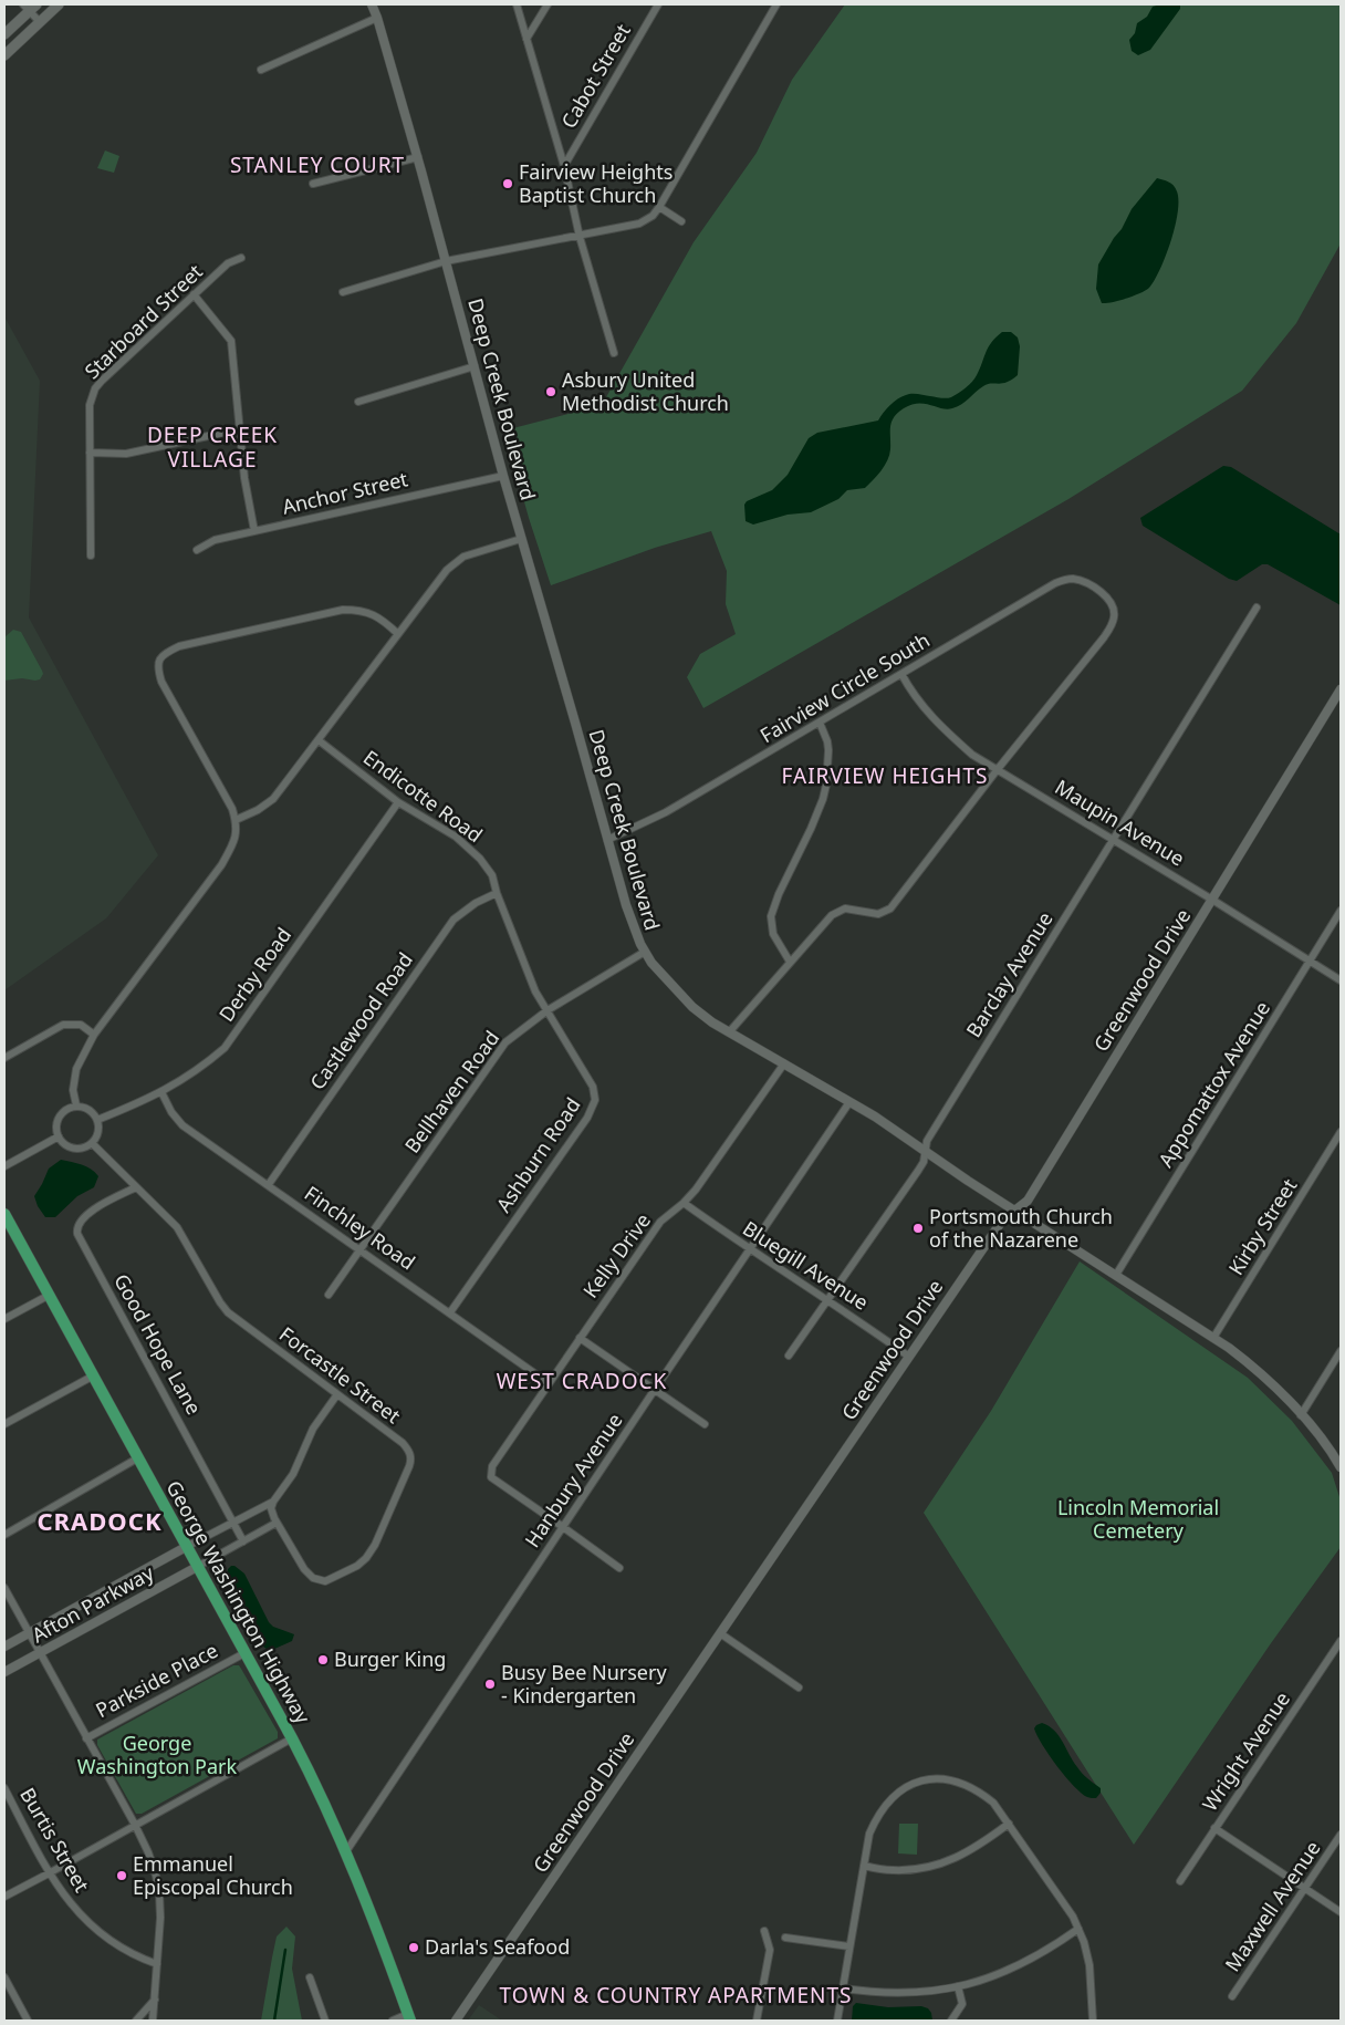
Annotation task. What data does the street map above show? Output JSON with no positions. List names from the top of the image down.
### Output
{
  "streets": {
    "main road": ["George Washington Highway"],
    "street": [
      "Cabot Street",
      "Starboard Street",
      "Deep Creek Boulevard",
      "Anchor Street",
      "Fairview Circle South",
      "Endicotte Road",
      "Maupin Avenue",
      "Derby Road",
      "Barclay Avenue",
      "Greenwood Drive",
      "Castlewood Road",
      "Appomattox Avenue",
      "Bellhaven Road",
      "Ashburn Road",
      "Kirby Street",
      "Finchley Road",
      "Kelly Drive",
      "Bluegill Avenue",
      "Good Hope Lane",
      "Forcastle Street",
      "Hanbury Avenue",
      "Afton Parkway",
      "Parkside Place",
      "Wright Avenue",
      "Burtis Street",
      "Maxwell Avenue"
    ]
  },
  "crossings": [
    ["Deep Creek Boulevard", "Anchor Street"],
    ["Deep Creek Boulevard", "Fairview Circle South"],
    ["Deep Creek Boulevard", "Barclay Avenue"],
    ["Deep Creek Boulevard", "Greenwood Drive"],
    ["Deep Creek Boulevard", "Appomattox Avenue"],
    ["Deep Creek Boulevard", "Bellhaven Road"],
    ["Deep Creek Boulevard", "Kirby Street"],
    ["Deep Creek Boulevard", "Kelly Drive"],
    ["Deep Creek Boulevard", "Hanbury Avenue"],
    ["Fairview Circle South", "Maupin Avenue"],
    ["Endicotte Road", "Derby Road"],
    ["Endicotte Road", "Castlewood Road"],
    ["Endicotte Road", "Bellhaven Road"],
    ["Endicotte Road", "Ashburn Road"],
    ["Maupin Avenue", "Barclay Avenue"],
    ["Maupin Avenue", "Greenwood Drive"],
    ["Maupin Avenue", "Appomattox Avenue"],
    ["Derby Road", "Finchley Road"],
    ["Derby Road", "Forcastle Street"],
    ["Barclay Avenue", "Bluegill Avenue"],
    ["Greenwood Drive", "Bluegill Avenue"],
    ["Castlewood Road", "Finchley Road"],
    ["Bellhaven Road", "Ashburn Road"],
    ["Bellhaven Road", "Finchley Road"],
    ["Ashburn Road", "Finchley Road"],
    ["Finchley Road", "Kelly Drive"],
    ["Kelly Drive", "Bluegill Avenue"],
    ["Kelly Drive", "Hanbury Avenue"],
    ["Bluegill Avenue", "Hanbury Avenue"],
    ["Good Hope Lane", "Forcastle Street"],
    ["Hanbury Avenue", "George Washington Highway"],
    ["George Washington Highway", "Afton Parkway"],
    ["George Washington Highway", "Parkside Place"]
  ],
  "districts": [
    "STANLEY COURT",
    "DEEP CREEK VILLAGE",
    "FAIRVIEW HEIGHTS",
    "WEST CRADOCK",
    "CRADOCK",
    "TOWN & COUNTRY APARTMENTS"
  ],
  "parks": ["Lincoln Memorial Cemetery", "George Washington Park"],
  "places": [
    "Fairview Heights Baptist Church",
    "Asbury United Methodist Church",
    "Portsmouth Church of the Nazarene",
    "Burger King",
    "Busy Bee Nursery - Kindergarten",
    "Emmanuel Episcopal Church",
    "Darla's Seafood"
  ]
}
